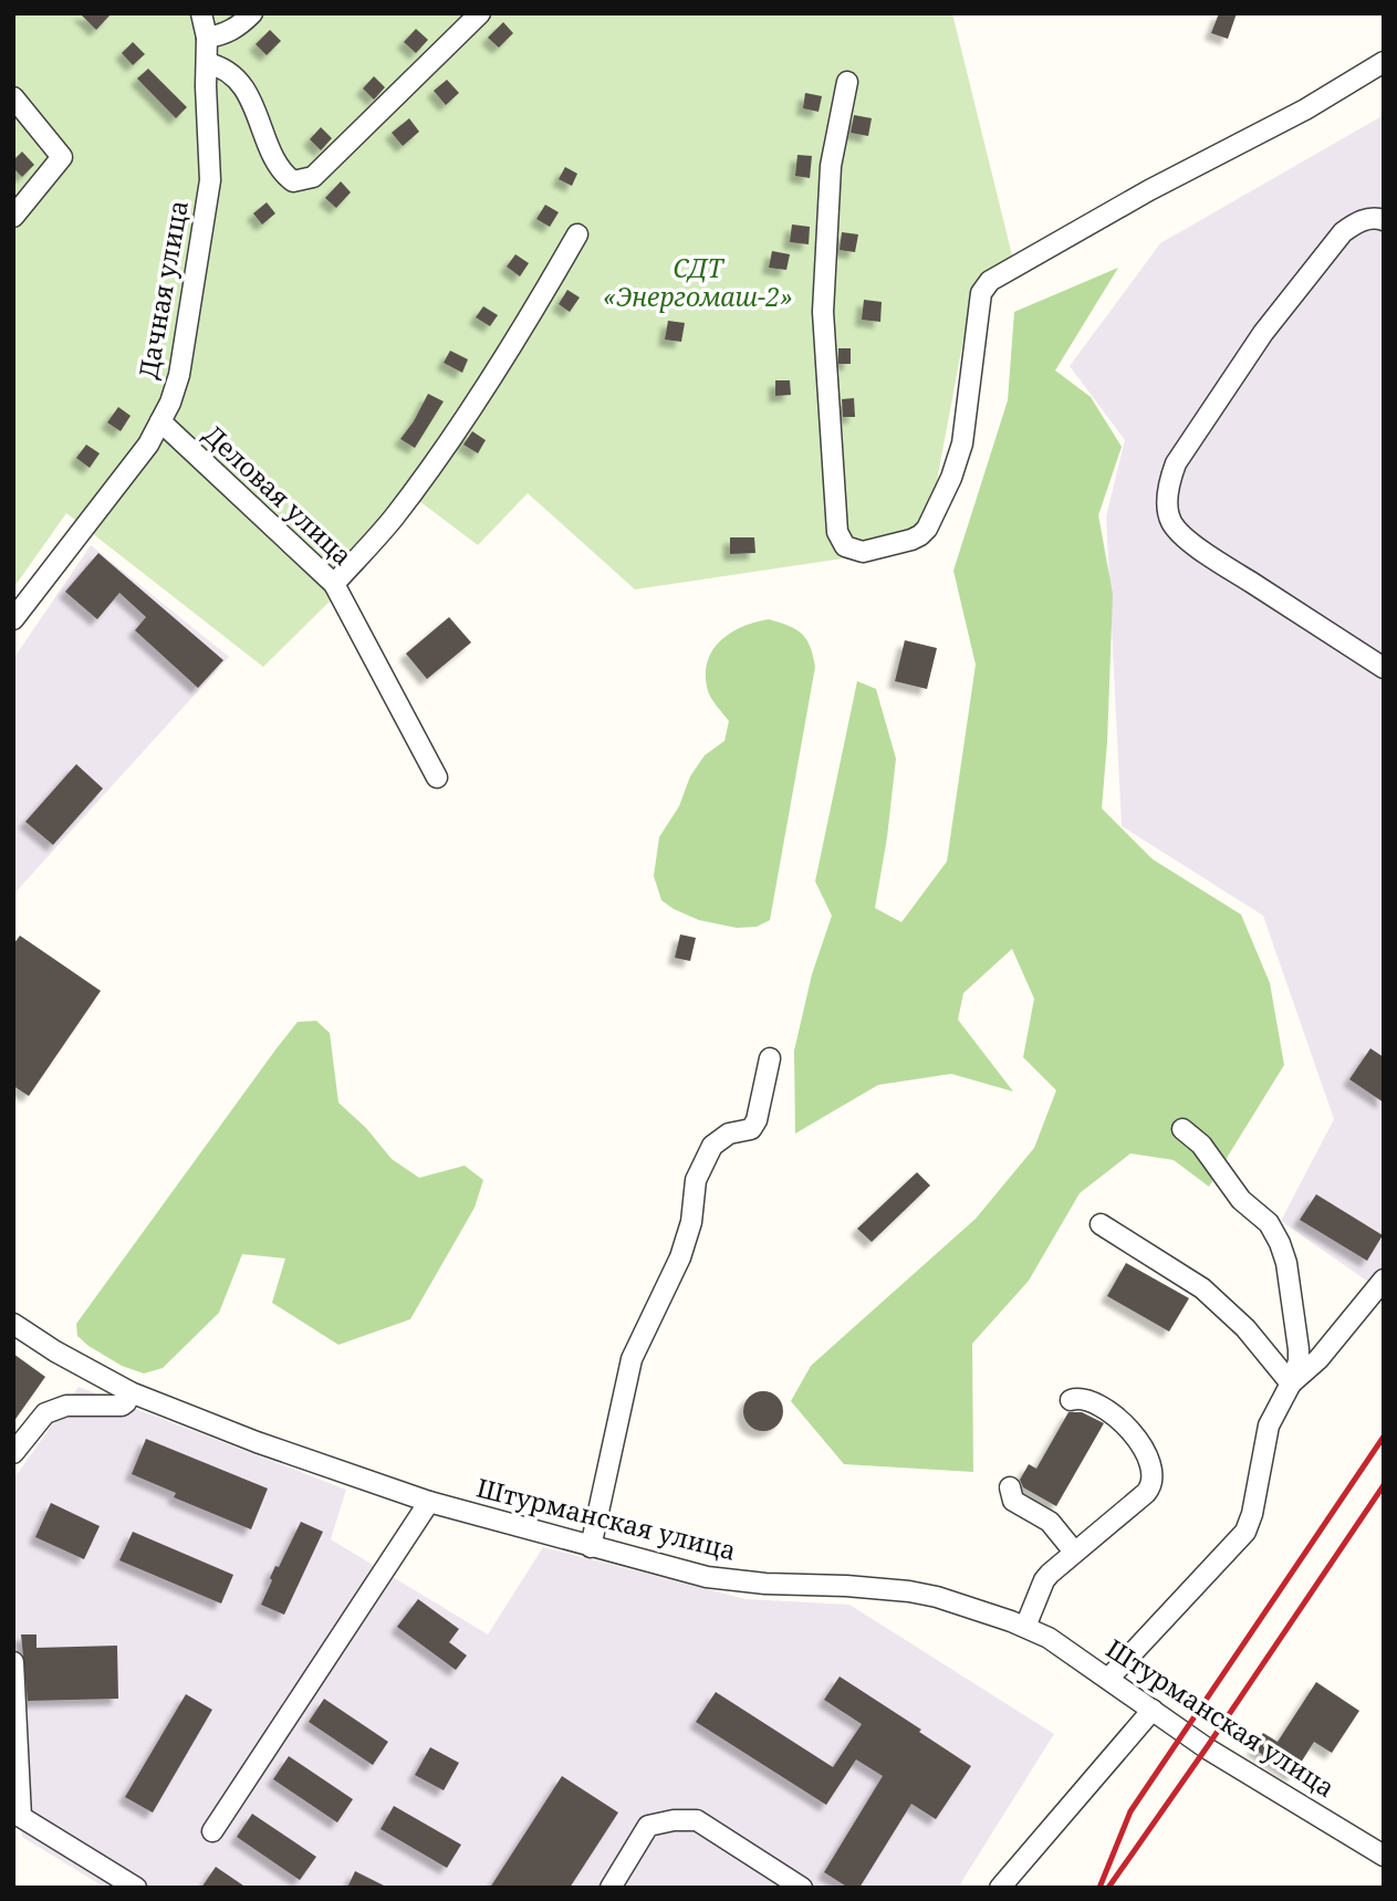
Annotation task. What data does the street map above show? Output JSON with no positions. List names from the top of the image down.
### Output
{
  "streets": {
    "street": ["Дачная улица", "Деловая улица", "Штурманская улица"]
  },
  "crossings": [
    ["Дачная улица", "Деловая улица"]
  ],
  "parks": ["СДТ «Энергомаш-2»"]
}
